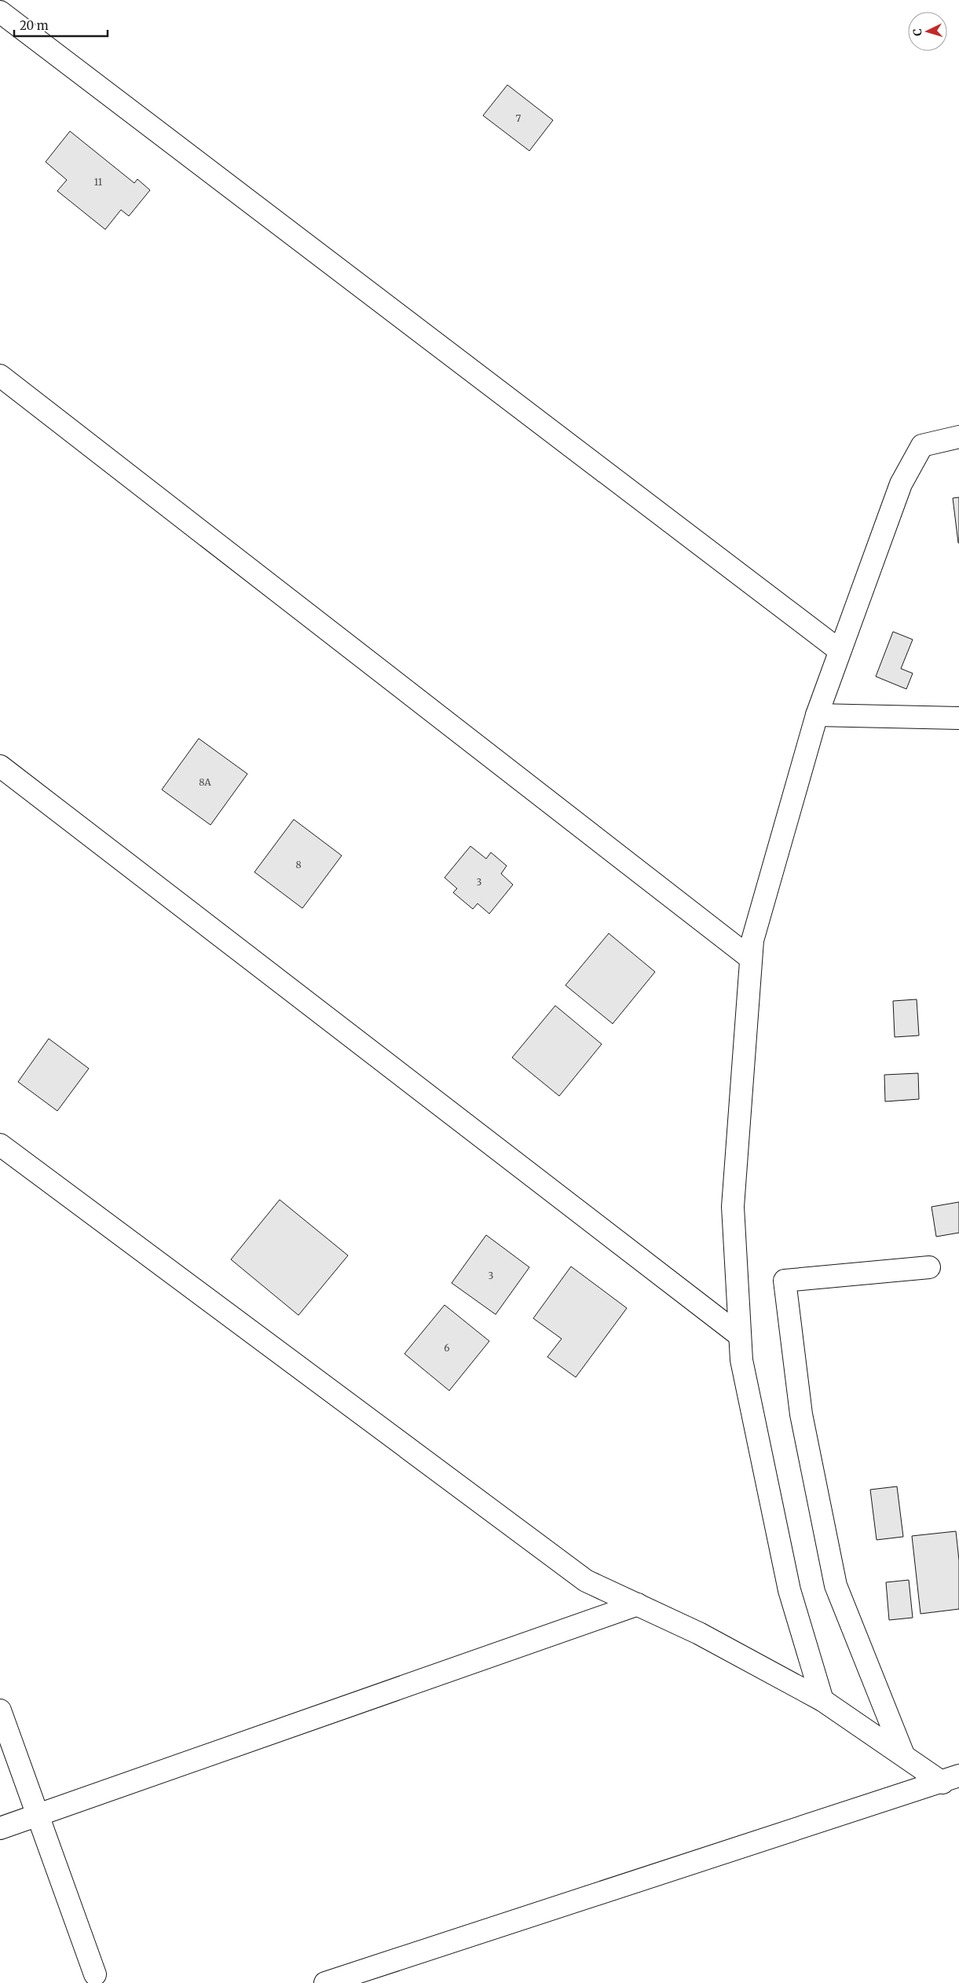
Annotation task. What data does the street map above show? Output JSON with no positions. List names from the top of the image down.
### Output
{
  "house_numbers": [
    "7",
    "11",
    "8А",
    "8",
    "3",
    "3",
    "6"
  ],
  "scale_bar": "20 m",
  "north": "left"
}
